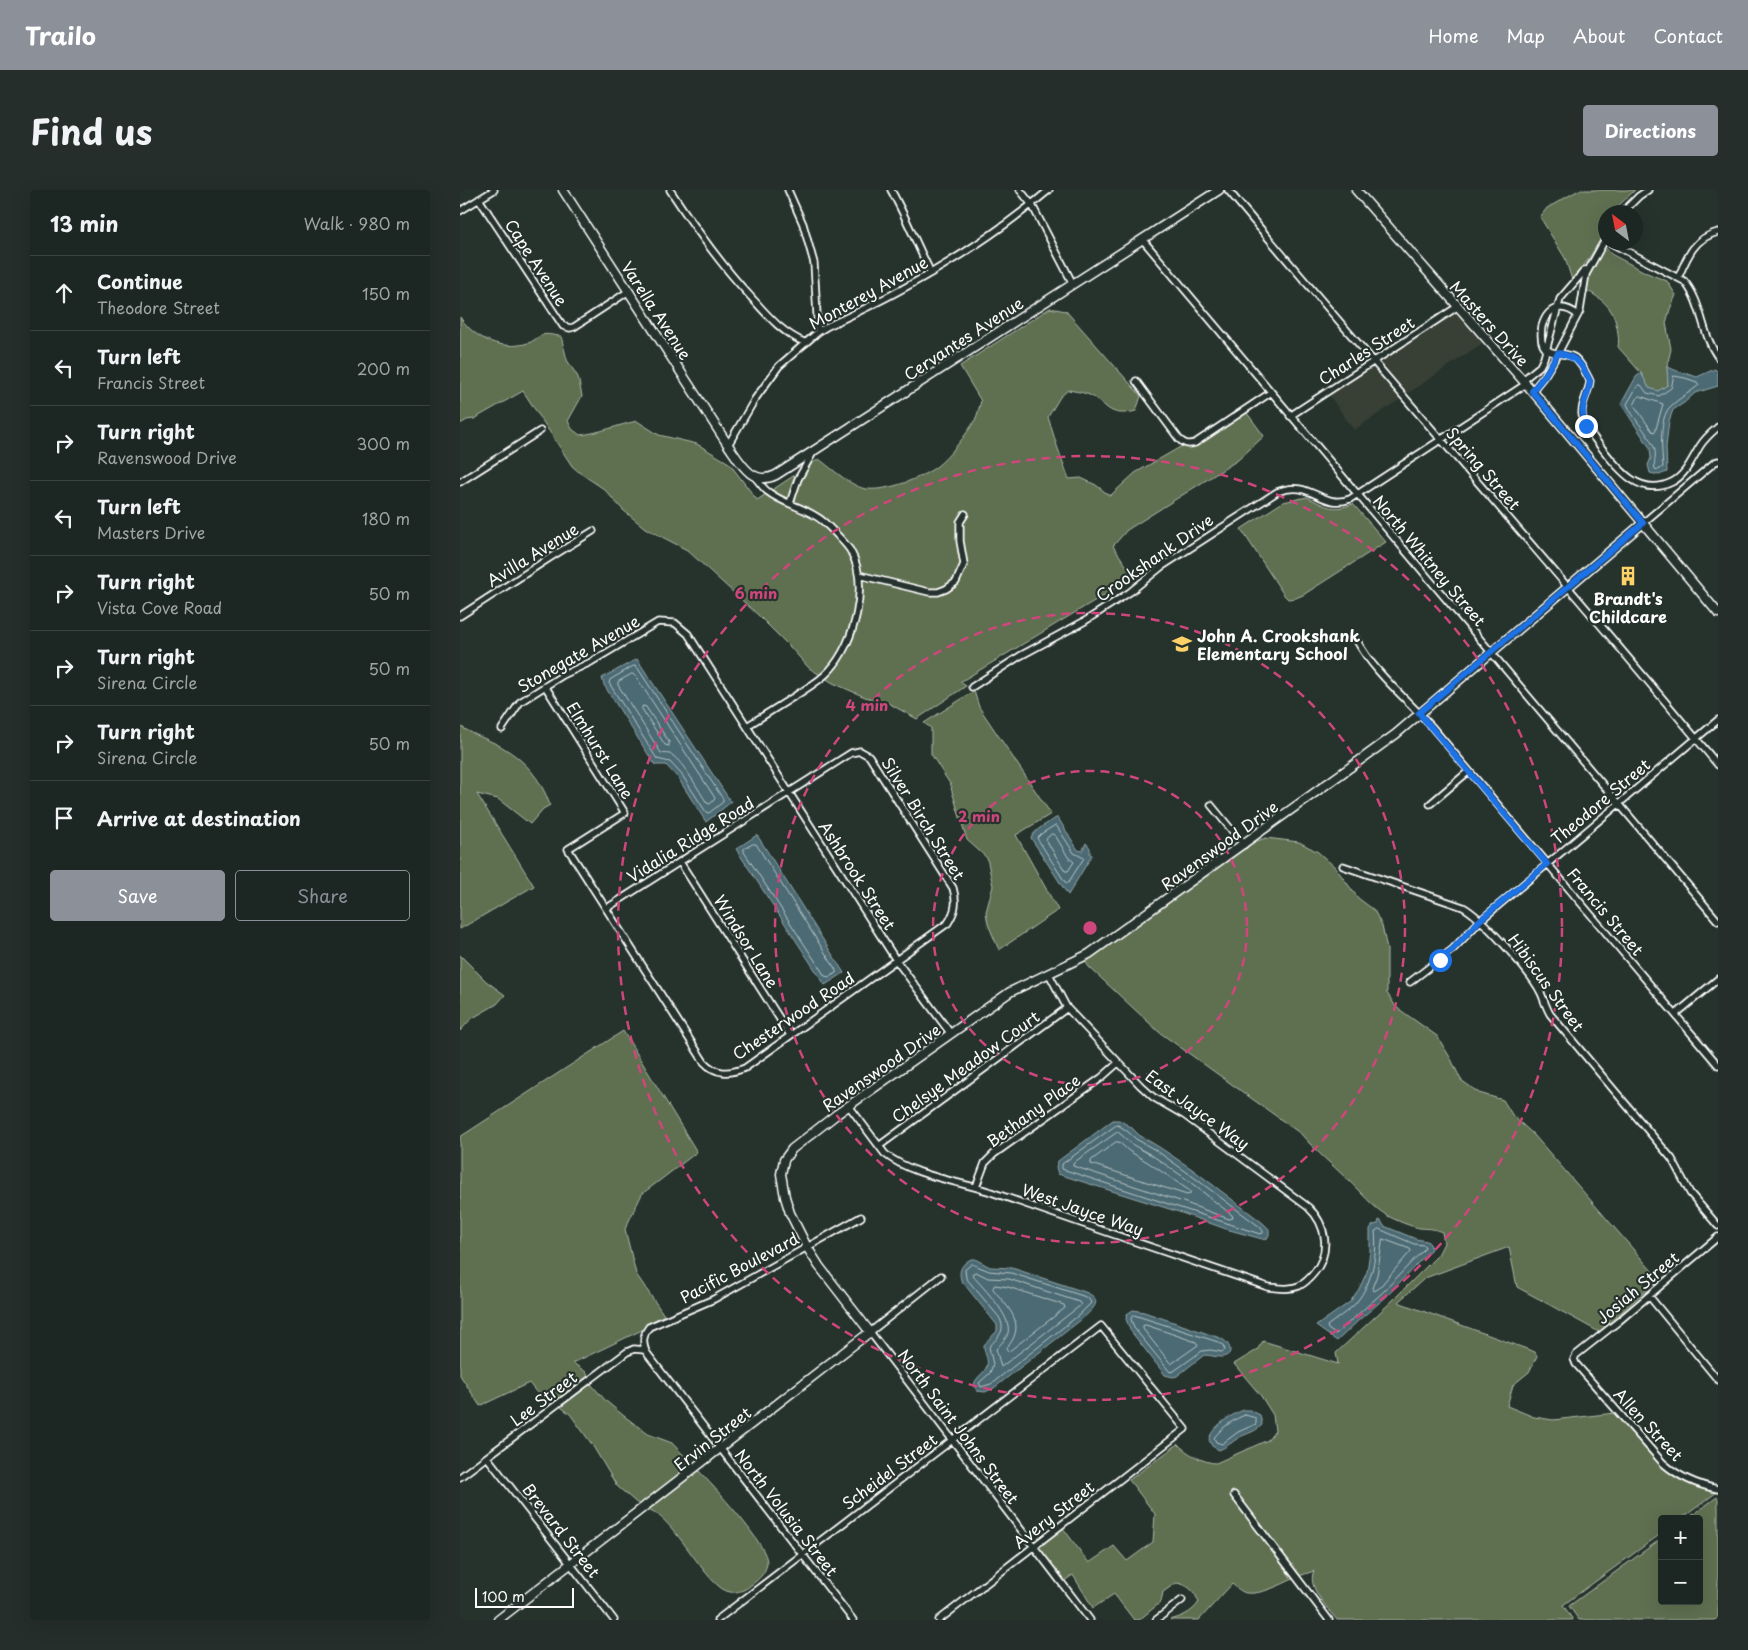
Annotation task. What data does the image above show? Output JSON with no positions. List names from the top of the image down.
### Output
{
  "streets": {
    "street": [
      "Cape Avenue",
      "Monterey Avenue",
      "Varella Avenue",
      "Masters Drive",
      "Cervantes Avenue",
      "Charles Street",
      "Spring Street",
      "Avilla Avenue",
      "Crookshank Drive",
      "North Whitney Street",
      "Stonegate Avenue",
      "Elmhurst Lane",
      "Theodore Street",
      "Silver Birch Street",
      "Vidalia Ridge Road",
      "Ravenswood Drive",
      "Ashbrook Street",
      "Francis Street",
      "Windsor Lane",
      "Hibiscus Street",
      "Chesterwood Road",
      "Chelsye Meadow Court",
      "East Jayce Way",
      "Bethany Place",
      "West Jayce Way",
      "Pacific Boulevard",
      "Josiah Street",
      "Lee Street",
      "Allen Street",
      "North Saint Johns Street",
      "Ervin Street",
      "Scheidel Street",
      "North Volusia Street",
      "Avery Street",
      "Brevard Street"
    ]
  },
  "crossings": [
    ["Cape Avenue", "Varella Avenue"],
    ["Monterey Avenue", "Varella Avenue"],
    ["Masters Drive", "Charles Street"],
    ["Masters Drive", "Crookshank Drive"],
    ["Masters Drive", "Ravenswood Drive"],
    ["Cervantes Avenue", "North Whitney Street"],
    ["Charles Street", "Spring Street"],
    ["Charles Street", "North Whitney Street"],
    ["Spring Street", "Crookshank Drive"],
    ["Spring Street", "Theodore Street"],
    ["Spring Street", "Ravenswood Drive"],
    ["Crookshank Drive", "North Whitney Street"],
    ["North Whitney Street", "Theodore Street"],
    ["North Whitney Street", "Ravenswood Drive"],
    ["Stonegate Avenue", "Elmhurst Lane"],
    ["Stonegate Avenue", "Ashbrook Street"],
    ["Elmhurst Lane", "Vidalia Ridge Road"],
    ["Elmhurst Lane", "Chesterwood Road"],
    ["Theodore Street", "Francis Street"],
    ["Theodore Street", "Hibiscus Street"],
    ["Silver Birch Street", "Vidalia Ridge Road"],
    ["Silver Birch Street", "Ashbrook Street"],
    ["Silver Birch Street", "Chesterwood Road"],
    ["Vidalia Ridge Road", "Ashbrook Street"],
    ["Vidalia Ridge Road", "Windsor Lane"],
    ["Vidalia Ridge Road", "Chesterwood Road"],
    ["Ravenswood Drive", "Ashbrook Street"],
    ["Ravenswood Drive", "Francis Street"],
    ["Ravenswood Drive", "East Jayce Way"],
    ["Ravenswood Drive", "West Jayce Way"],
    ["Ravenswood Drive", "Pacific Boulevard"],
    ["Ravenswood Drive", "North Saint Johns Street"],
    ["Ashbrook Street", "Chesterwood Road"],
    ["Windsor Lane", "Chesterwood Road"],
    ["Chelsye Meadow Court", "East Jayce Way"],
    ["Chelsye Meadow Court", "West Jayce Way"],
    ["East Jayce Way", "Bethany Place"],
    ["East Jayce Way", "West Jayce Way"],
    ["Bethany Place", "West Jayce Way"],
    ["Pacific Boulevard", "Lee Street"],
    ["Pacific Boulevard", "North Saint Johns Street"],
    ["Pacific Boulevard", "North Volusia Street"],
    ["Josiah Street", "Allen Street"],
    ["Lee Street", "North Volusia Street"],
    ["Lee Street", "Brevard Street"],
    ["North Saint Johns Street", "Ervin Street"],
    ["North Saint Johns Street", "Scheidel Street"],
    ["North Saint Johns Street", "Avery Street"],
    ["Ervin Street", "North Volusia Street"],
    ["Ervin Street", "Brevard Street"],
    ["Scheidel Street", "North Volusia Street"],
    ["Scheidel Street", "Avery Street"]
  ],
  "places": {
    "building": ["Brandt's Childcare"],
    "school or university": ["John A. Crookshank Elementary School"]
  },
  "scale_bar": "100 m",
  "north": "top left",
  "page": {
    "header": "Trailo",
    "nav": [
      "Home",
      "Map",
      "About",
      "Contact"
    ],
    "title": "Find us",
    "buttons": [
      "Directions",
      ["Save", "Share"]
    ],
    "heading": ["13 min", "Walk · 980 m"],
    "list": [
      ["Continue", "Theodore Street", "150 m"],
      ["Turn left", "Francis Street", "200 m"],
      ["Turn right", "Ravenswood Drive", "300 m"],
      ["Turn left", "Masters Drive", "180 m"],
      ["Turn right", "Vista Cove Road", "50 m"],
      ["Turn right", "Sirena Circle", "50 m"],
      ["Turn right", "Sirena Circle", "50 m"],
      "Arrive at destination"
    ],
    "map_buttons": ["+", "−"],
    "scale": "100 m"
  },
  "rings": ["6 min", "4 min", "2 min"]
}
